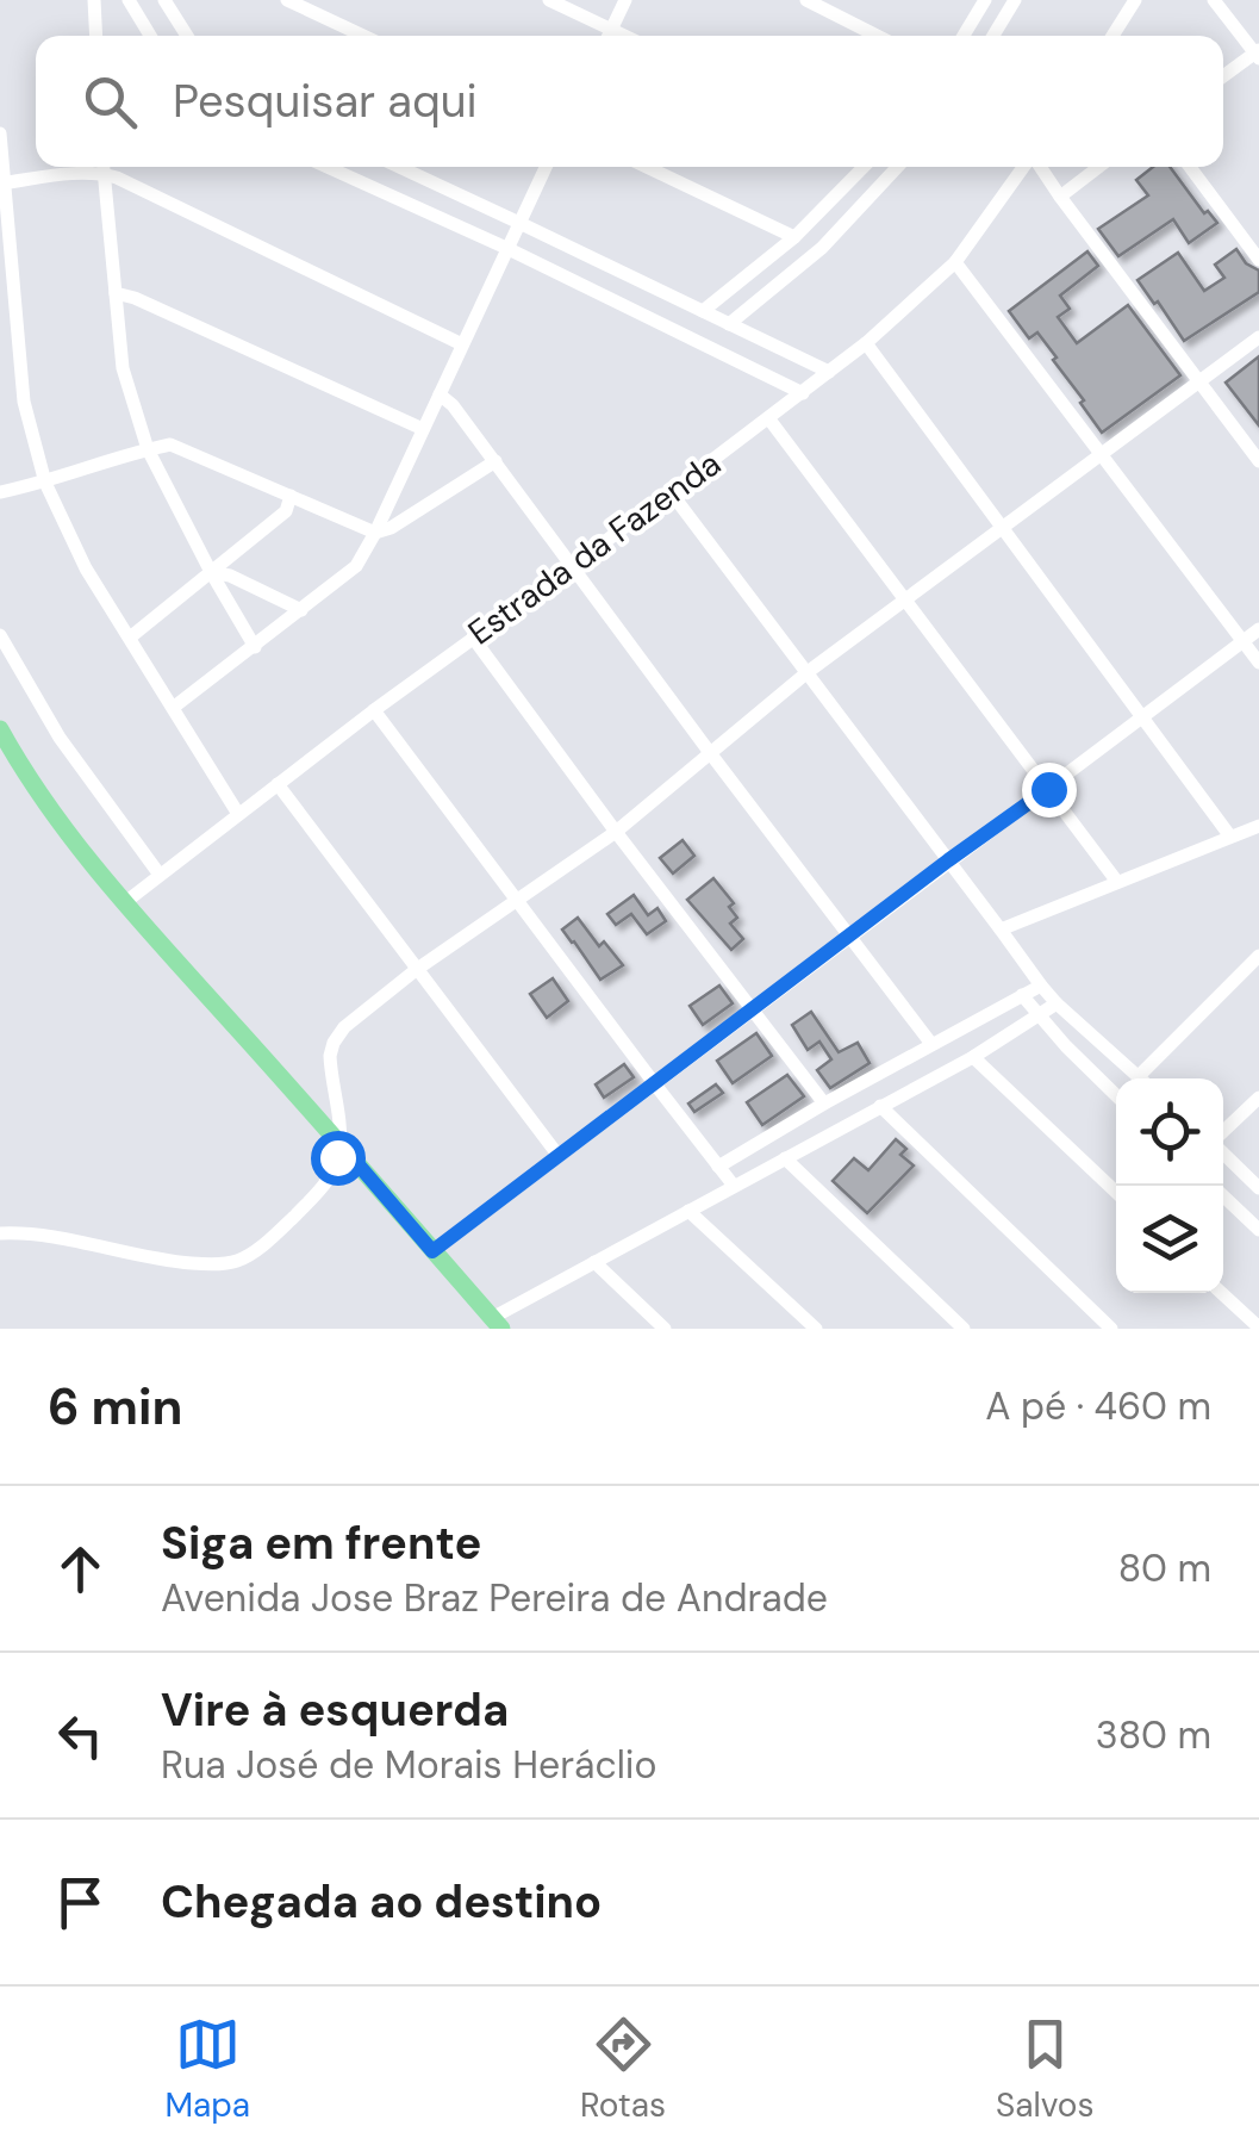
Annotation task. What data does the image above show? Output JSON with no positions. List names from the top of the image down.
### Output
{
  "streets": {
    "street": ["Estrada da Fazenda"]
  },
  "page": {
    "search": "Pesquisar aqui",
    "heading": ["6 min", "A pé · 460 m"],
    "list": [
      ["Siga em frente", "Avenida Jose Braz Pereira de Andrade", "80 m"],
      ["Vire à esquerda", "Rua José de Morais Heráclio", "380 m"],
      "Chegada ao destino"
    ],
    "nav": ["Mapa", "Rotas", "Salvos"]
  }
}
